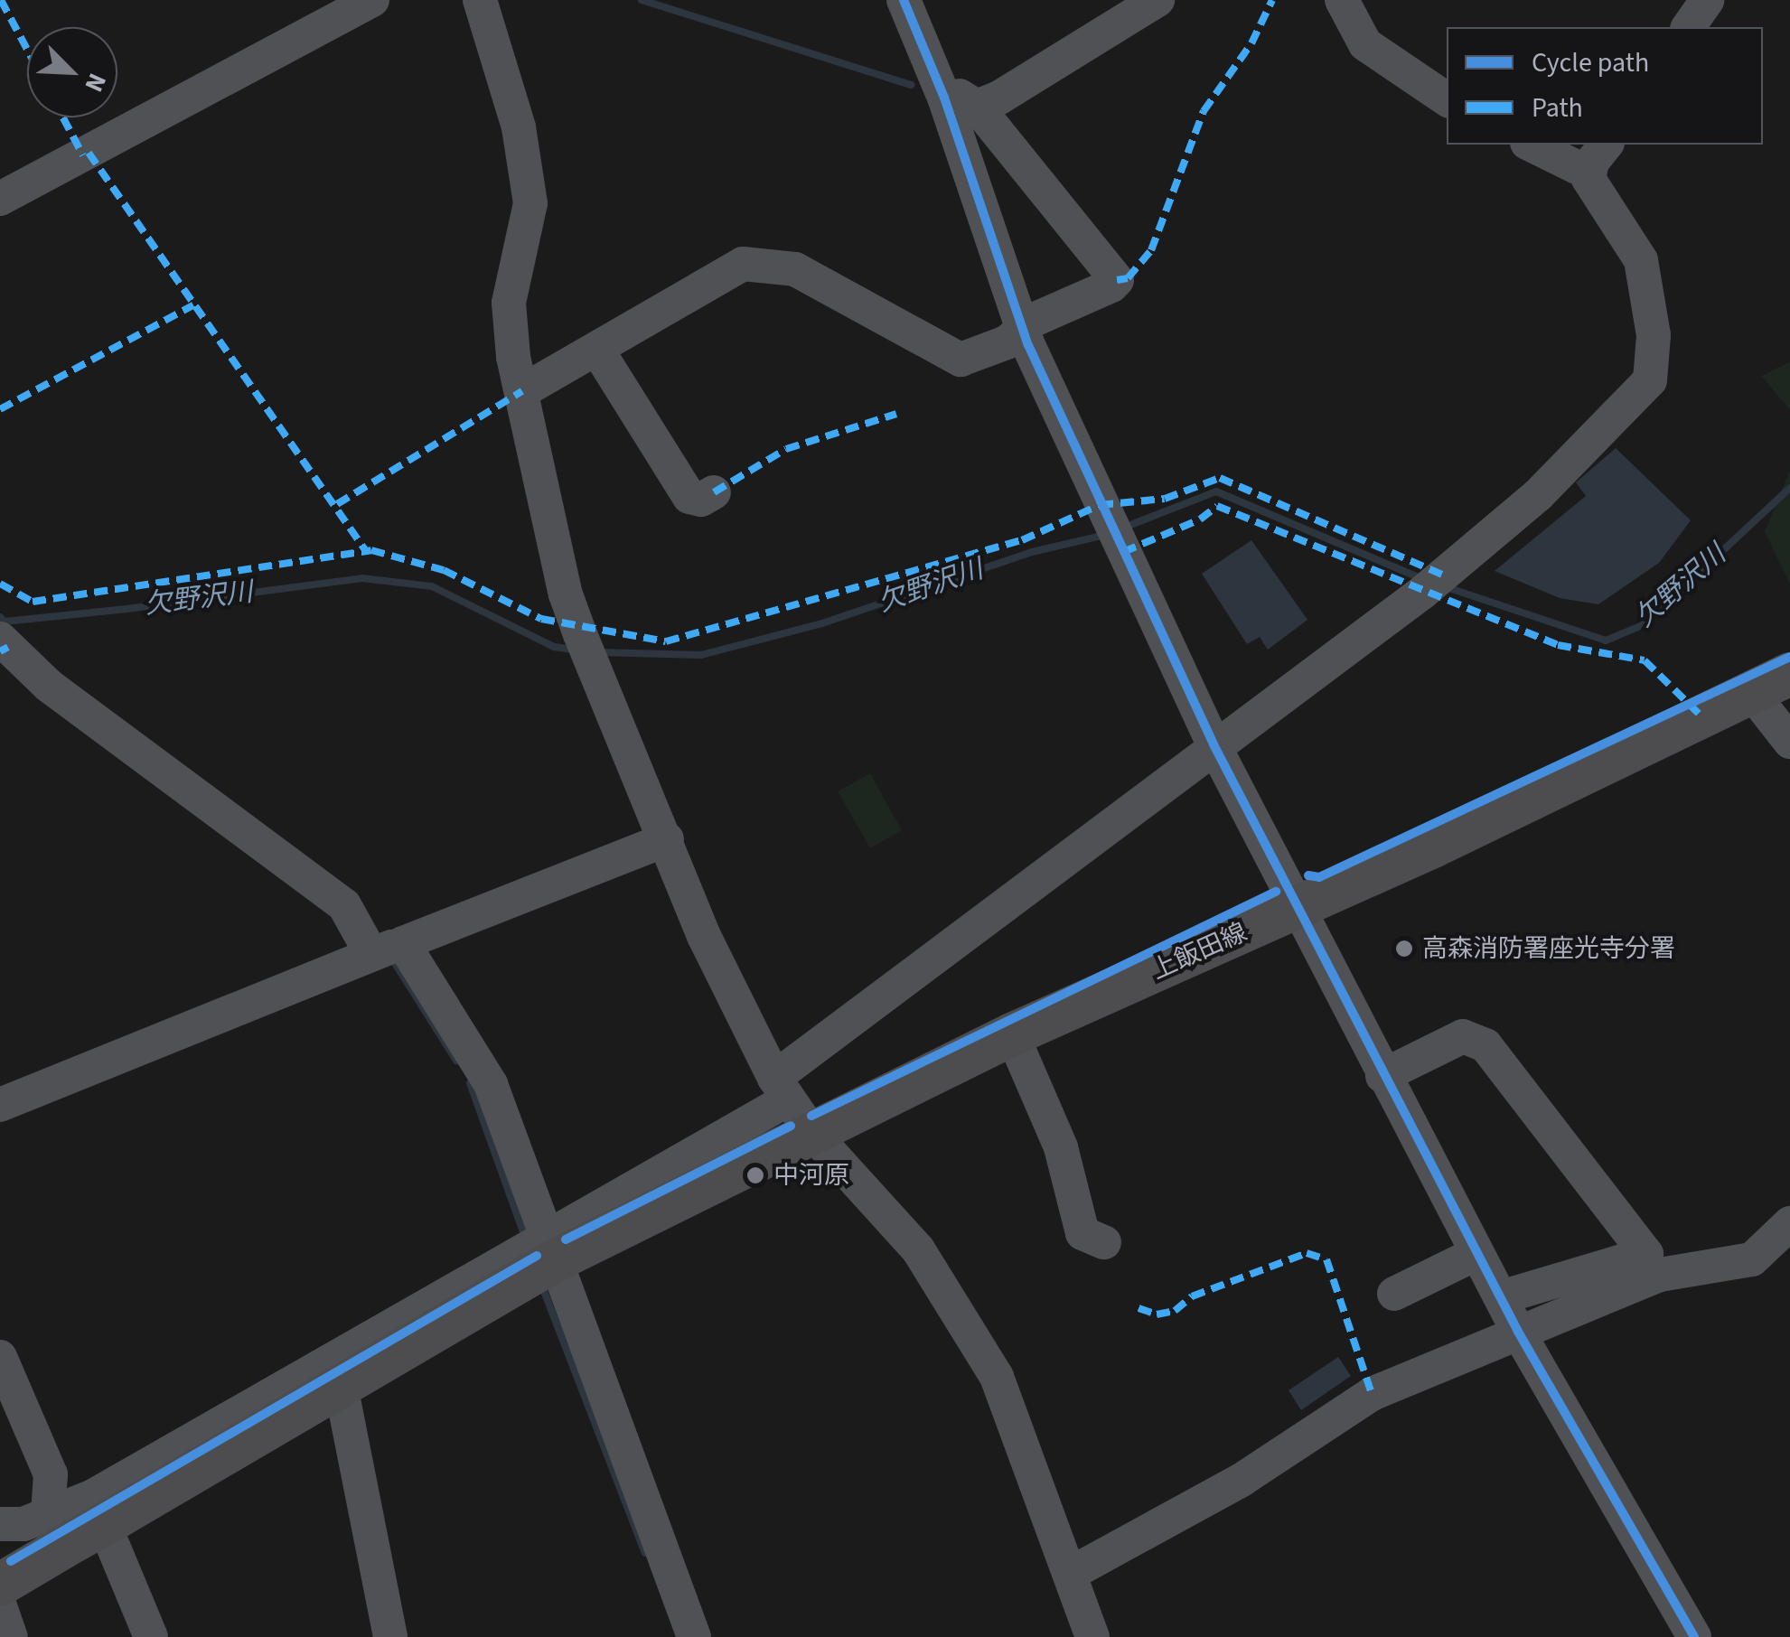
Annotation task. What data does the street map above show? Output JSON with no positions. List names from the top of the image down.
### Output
{
  "streets": {
    "main road": ["上飯田線"]
  },
  "water": ["欠野沢川"],
  "places": ["高森消防署座光寺分署", "中河原"],
  "legend": ["Cycle path", "Path"],
  "north": "bottom right"
}
